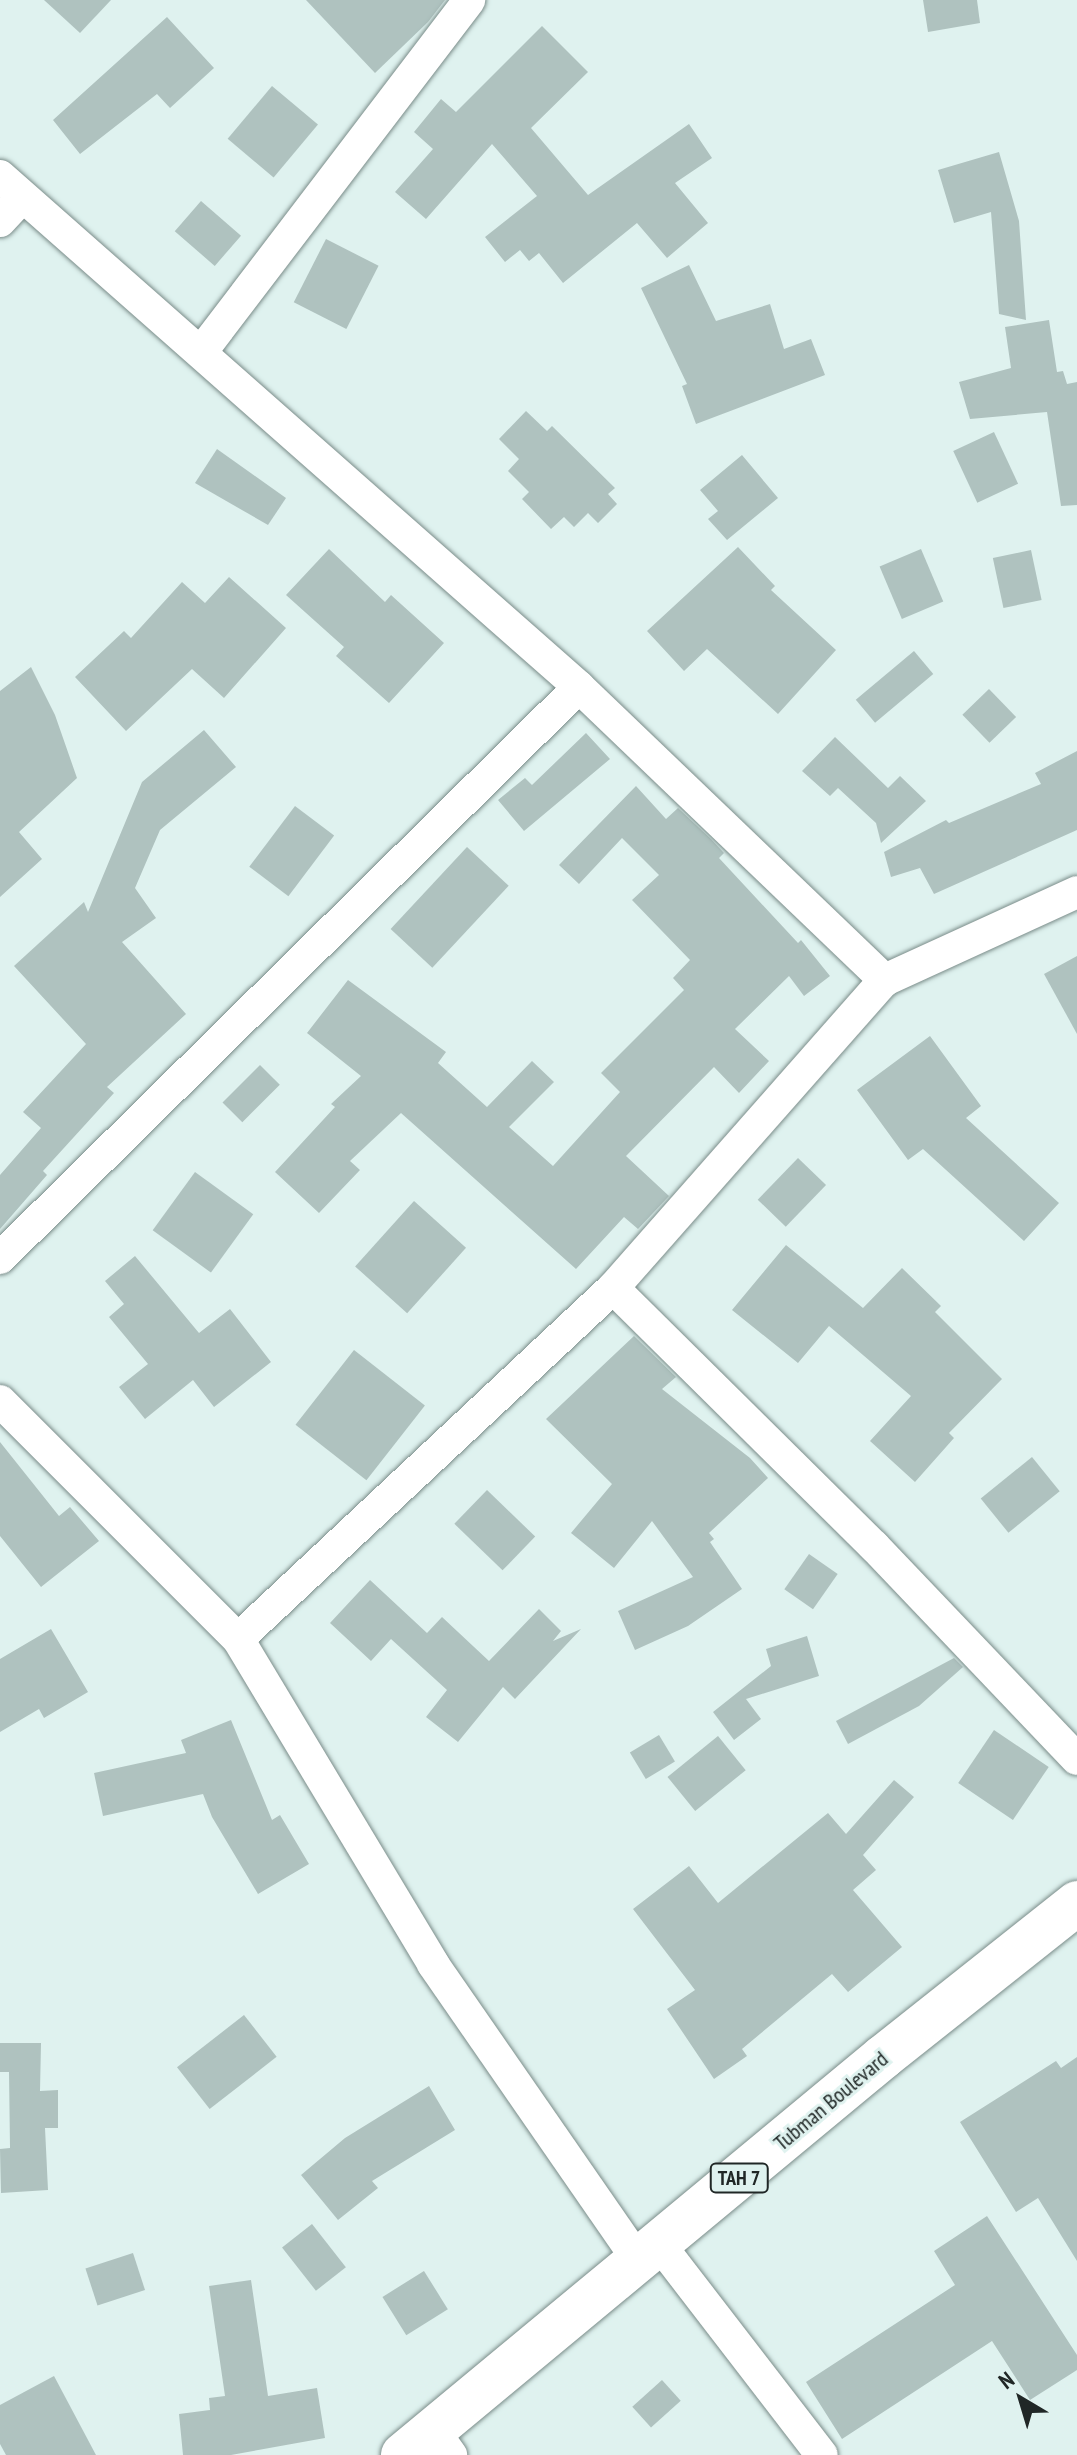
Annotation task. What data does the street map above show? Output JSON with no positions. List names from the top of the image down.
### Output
{
  "streets": {
    "highway": ["Tubman Boulevard", "TAH 7"]
  },
  "north": "top left"
}
